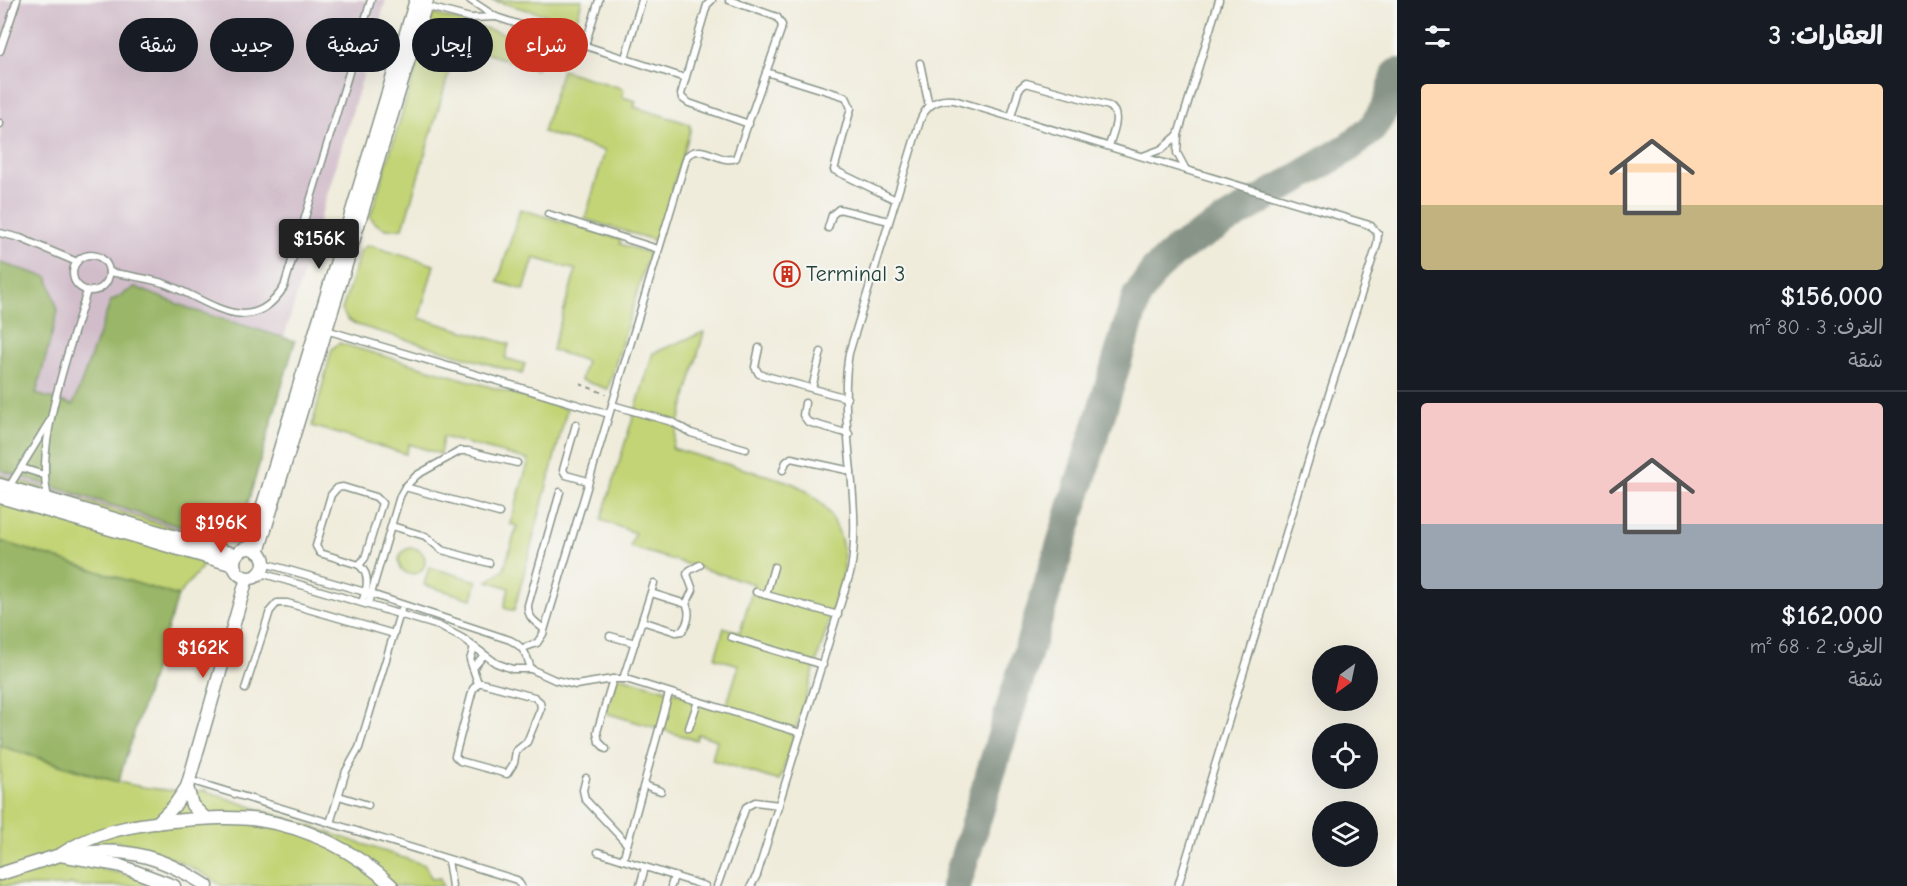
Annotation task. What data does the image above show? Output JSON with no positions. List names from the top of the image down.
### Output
{
  "places": {
    "building": ["Terminal 3"]
  },
  "north": "bottom left",
  "page": {
    "heading": "العقارات: 3",
    "chip": [
      "شراء",
      "إيجار",
      "تصفية",
      "جديد",
      "شقة"
    ],
    "list": [
      {
        "name": "$156,000",
        "note": "الغرف: 3 · 80 m² · شقة"
      },
      {
        "name": "$162,000",
        "note": "الغرف: 2 · 68 m² · شقة"
      }
    ],
    "price": ["$156K", "$196K", "$162K"]
  }
}
